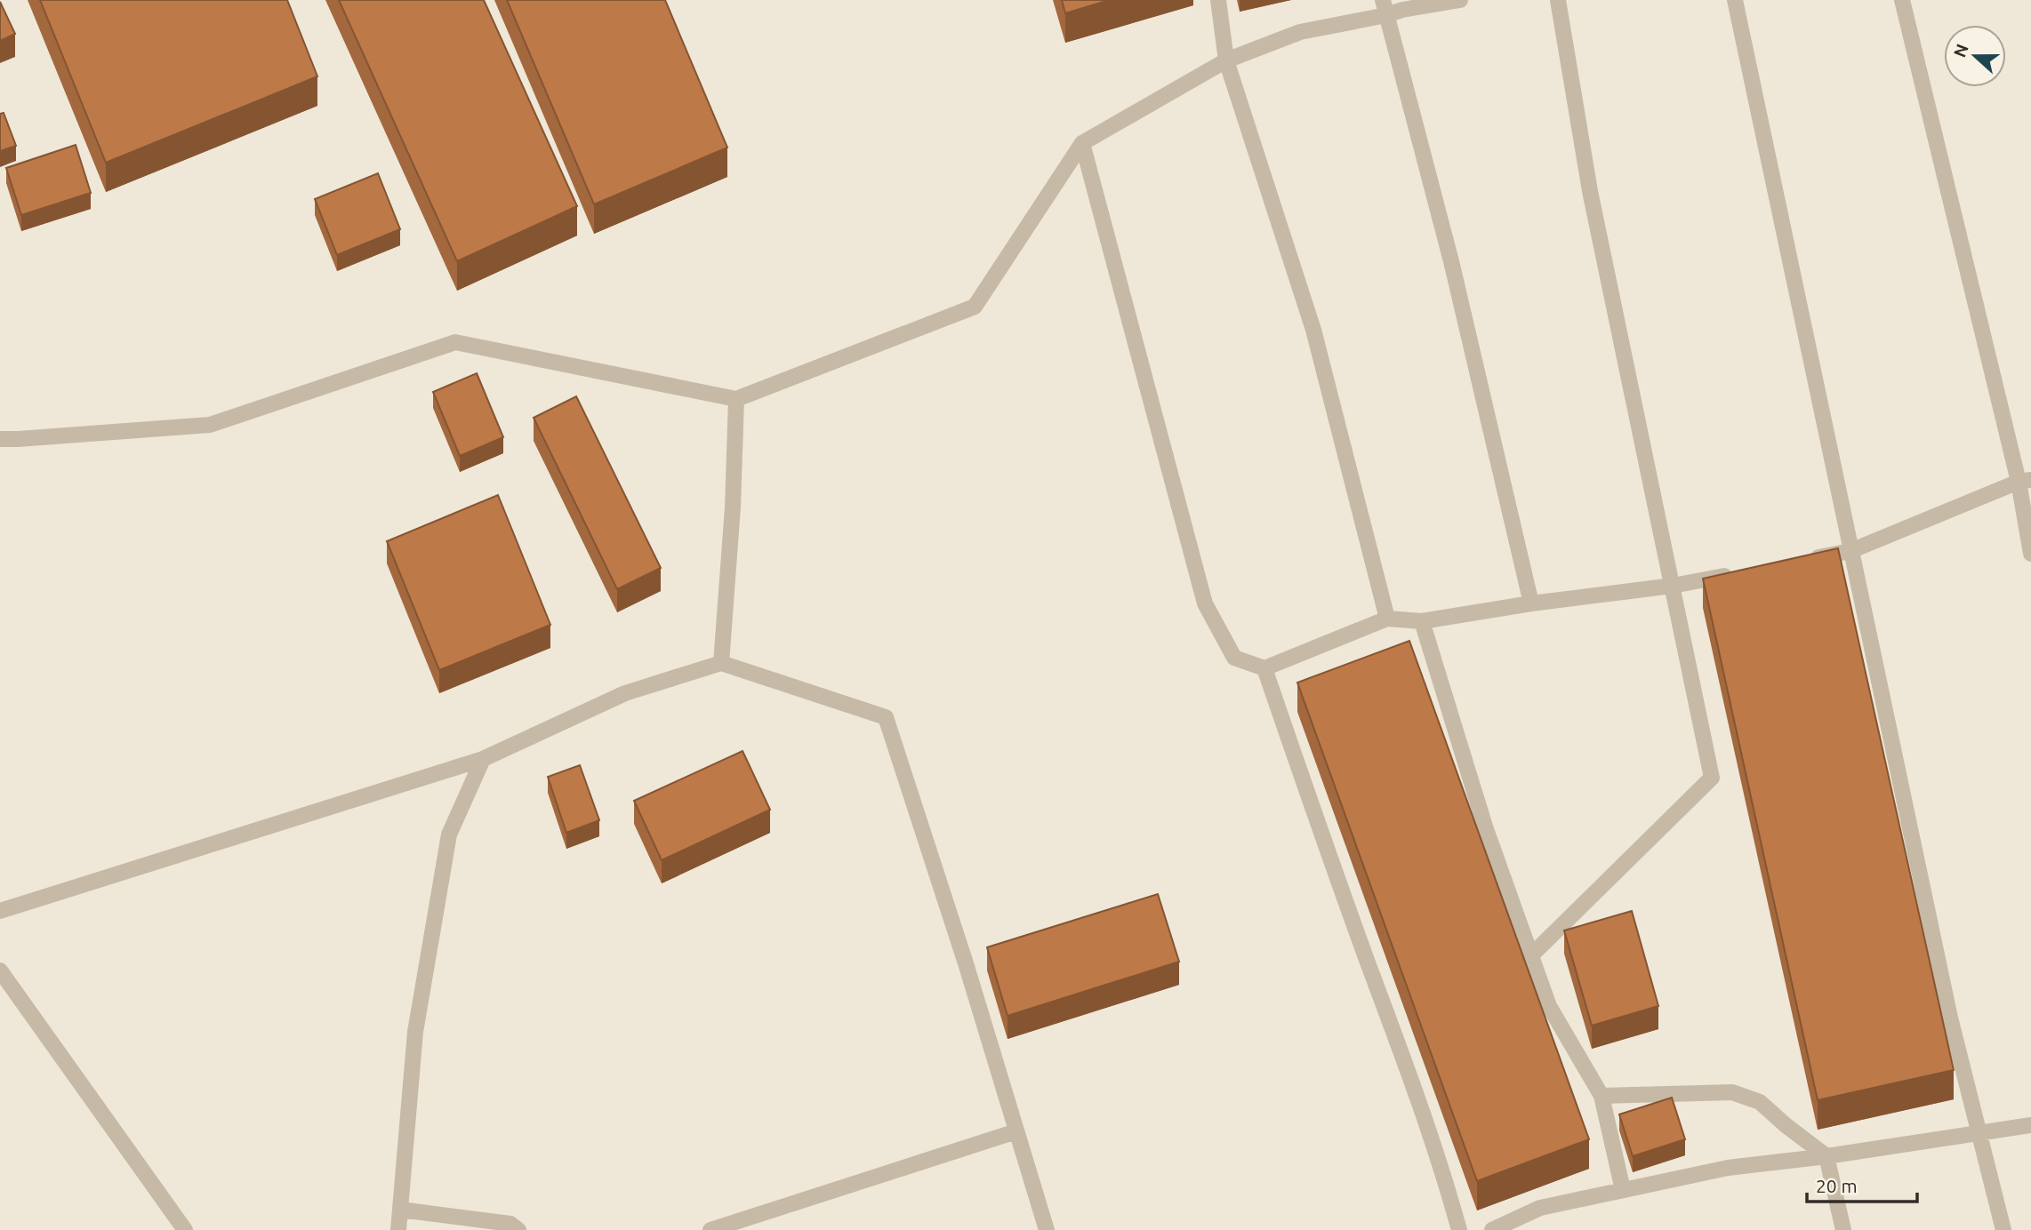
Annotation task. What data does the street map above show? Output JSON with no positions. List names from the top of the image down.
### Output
{
  "scale_bar": "20 m",
  "north": "left"
}
